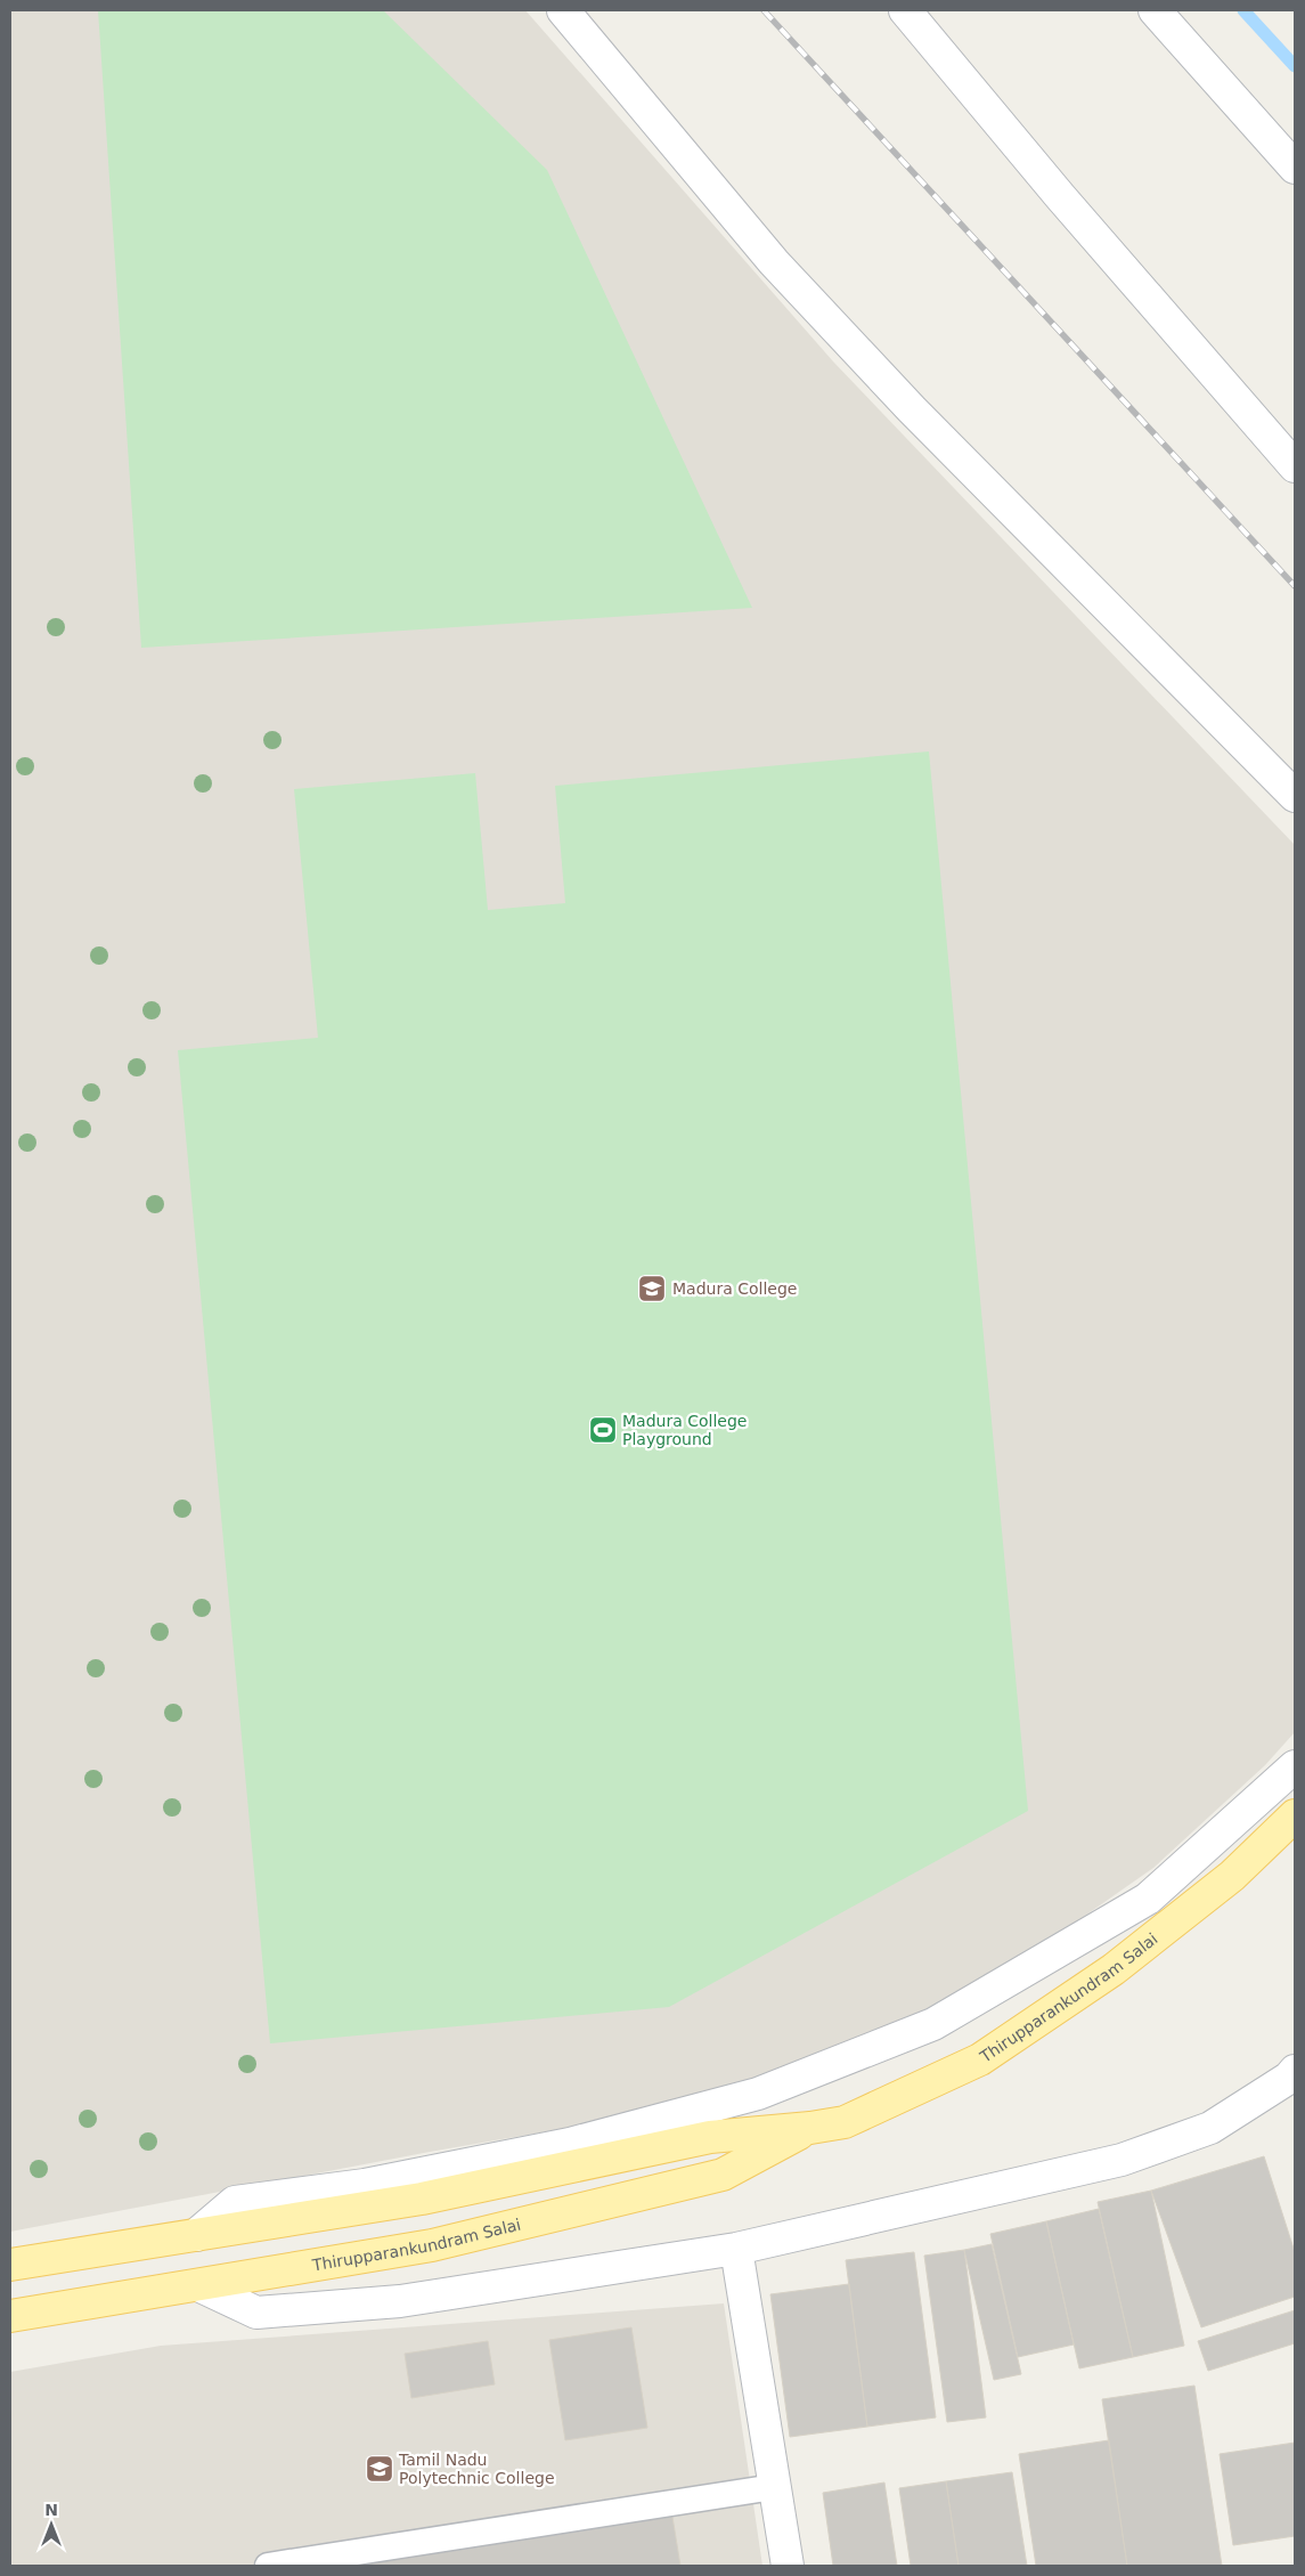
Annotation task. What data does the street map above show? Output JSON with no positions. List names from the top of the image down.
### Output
{
  "streets": {
    "main road": ["Thirupparankundram Salai"]
  },
  "places": {
    "school or university": ["Madura College", "Tamil Nadu Polytechnic College"],
    "sports": ["Madura College Playground"]
  },
  "north": "top"
}
